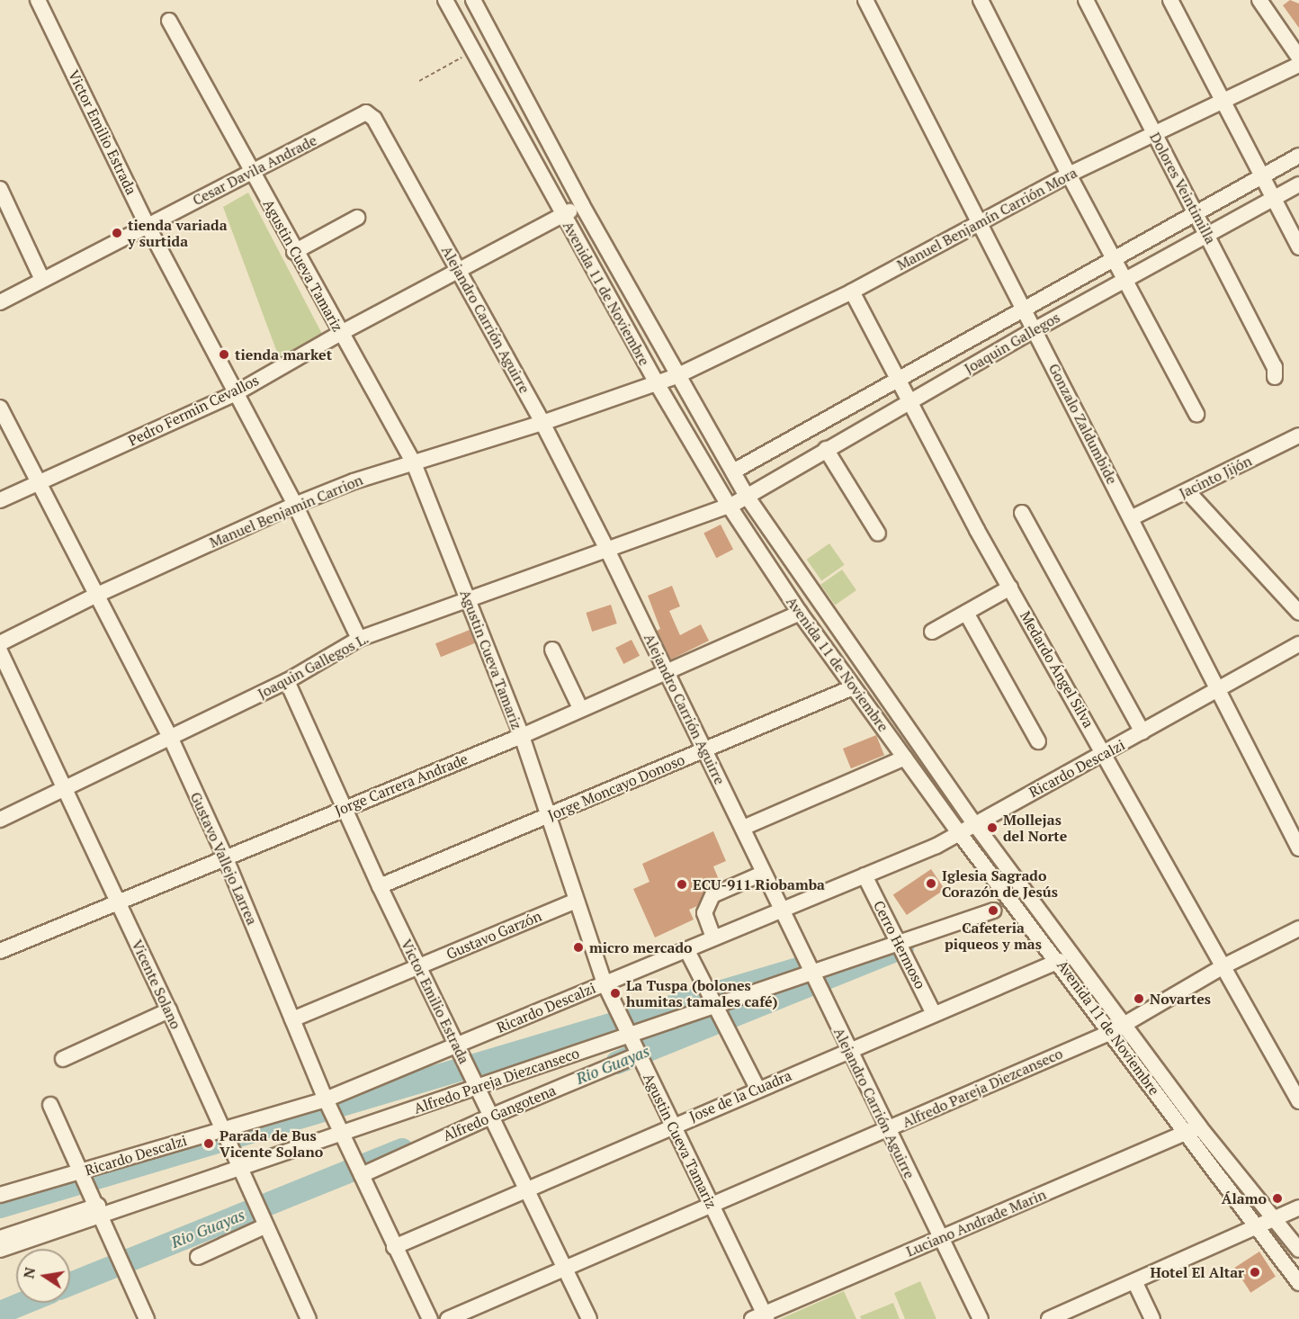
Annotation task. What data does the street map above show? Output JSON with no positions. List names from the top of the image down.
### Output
{
  "streets": {
    "street": [
      "Victor Emilio Estrada",
      "Cesar Davila Andrade",
      "Dolores Veintimilla",
      "Manuel Benjamín Carrión Mora",
      "Agustin Cueva Tamariz",
      "Avenida 11 de Noviembre",
      "Alejandro Carrión Aguirre",
      "Joaquin Gallegos",
      "Pedro Fermin Cevallos",
      "Gonzalo Zaldumbide",
      "Jacinto Jijón",
      "Manuel Benjamin Carrion",
      "Joaquin Gallegos L.",
      "Medardo Ángel Silva",
      "Ricardo Descalzi",
      "Jorge Carrera Andrade",
      "Jorge Moncayo Donoso",
      "Gustavo Vallejo Larrea",
      "Gustavo Garzón",
      "Cerro Hermoso",
      "Vicente Solano",
      "Alfredo Pareja Diezcanseco",
      "Jose de la Cuadra",
      "Alfredo Gangotena",
      "Luciano Andrade Marin"
    ]
  },
  "crossings": [
    ["Victor Emilio Estrada", "Cesar Davila Andrade"],
    ["Victor Emilio Estrada", "Pedro Fermin Cevallos"],
    ["Victor Emilio Estrada", "Manuel Benjamin Carrion"],
    ["Victor Emilio Estrada", "Joaquin Gallegos L."],
    ["Victor Emilio Estrada", "Ricardo Descalzi"],
    ["Victor Emilio Estrada", "Jorge Carrera Andrade"],
    ["Victor Emilio Estrada", "Jorge Moncayo Donoso"],
    ["Victor Emilio Estrada", "Gustavo Garzón"],
    ["Victor Emilio Estrada", "Alfredo Pareja Diezcanseco"],
    ["Victor Emilio Estrada", "Jose de la Cuadra"],
    ["Victor Emilio Estrada", "Alfredo Gangotena"],
    ["Cesar Davila Andrade", "Agustin Cueva Tamariz"],
    ["Cesar Davila Andrade", "Alejandro Carrión Aguirre"],
    ["Dolores Veintimilla", "Manuel Benjamín Carrión Mora"],
    ["Dolores Veintimilla", "Joaquin Gallegos"],
    ["Manuel Benjamín Carrión Mora", "Avenida 11 de Noviembre"],
    ["Manuel Benjamín Carrión Mora", "Gonzalo Zaldumbide"],
    ["Manuel Benjamín Carrión Mora", "Manuel Benjamin Carrion"],
    ["Manuel Benjamín Carrión Mora", "Medardo Ángel Silva"],
    ["Agustin Cueva Tamariz", "Pedro Fermin Cevallos"],
    ["Agustin Cueva Tamariz", "Manuel Benjamin Carrion"],
    ["Agustin Cueva Tamariz", "Joaquin Gallegos L."],
    ["Agustin Cueva Tamariz", "Ricardo Descalzi"],
    ["Agustin Cueva Tamariz", "Jorge Carrera Andrade"],
    ["Agustin Cueva Tamariz", "Jorge Moncayo Donoso"],
    ["Agustin Cueva Tamariz", "Gustavo Garzón"],
    ["Agustin Cueva Tamariz", "Alfredo Pareja Diezcanseco"],
    ["Agustin Cueva Tamariz", "Jose de la Cuadra"],
    ["Agustin Cueva Tamariz", "Alfredo Gangotena"],
    ["Agustin Cueva Tamariz", "Luciano Andrade Marin"],
    ["Avenida 11 de Noviembre", "Joaquin Gallegos"],
    ["Avenida 11 de Noviembre", "Pedro Fermin Cevallos"],
    ["Avenida 11 de Noviembre", "Manuel Benjamin Carrion"],
    ["Avenida 11 de Noviembre", "Joaquin Gallegos L."],
    ["Avenida 11 de Noviembre", "Ricardo Descalzi"],
    ["Avenida 11 de Noviembre", "Jorge Carrera Andrade"],
    ["Avenida 11 de Noviembre", "Jorge Moncayo Donoso"],
    ["Avenida 11 de Noviembre", "Alfredo Pareja Diezcanseco"],
    ["Avenida 11 de Noviembre", "Jose de la Cuadra"],
    ["Avenida 11 de Noviembre", "Luciano Andrade Marin"],
    ["Alejandro Carrión Aguirre", "Pedro Fermin Cevallos"],
    ["Alejandro Carrión Aguirre", "Manuel Benjamin Carrion"],
    ["Alejandro Carrión Aguirre", "Joaquin Gallegos L."],
    ["Alejandro Carrión Aguirre", "Ricardo Descalzi"],
    ["Alejandro Carrión Aguirre", "Jorge Carrera Andrade"],
    ["Alejandro Carrión Aguirre", "Jorge Moncayo Donoso"],
    ["Alejandro Carrión Aguirre", "Alfredo Pareja Diezcanseco"],
    ["Alejandro Carrión Aguirre", "Jose de la Cuadra"],
    ["Alejandro Carrión Aguirre", "Luciano Andrade Marin"],
    ["Joaquin Gallegos", "Gonzalo Zaldumbide"],
    ["Joaquin Gallegos", "Joaquin Gallegos L."],
    ["Joaquin Gallegos", "Medardo Ángel Silva"],
    ["Pedro Fermin Cevallos", "Gustavo Vallejo Larrea"],
    ["Gonzalo Zaldumbide", "Jacinto Jijón"],
    ["Gonzalo Zaldumbide", "Ricardo Descalzi"],
    ["Manuel Benjamin Carrion", "Gustavo Vallejo Larrea"],
    ["Joaquin Gallegos L.", "Gustavo Vallejo Larrea"],
    ["Joaquin Gallegos L.", "Vicente Solano"],
    ["Medardo Ángel Silva", "Ricardo Descalzi"],
    ["Medardo Ángel Silva", "Alfredo Pareja Diezcanseco"],
    ["Ricardo Descalzi", "Gustavo Vallejo Larrea"],
    ["Ricardo Descalzi", "Cerro Hermoso"],
    ["Ricardo Descalzi", "Vicente Solano"],
    ["Jorge Carrera Andrade", "Gustavo Vallejo Larrea"],
    ["Jorge Carrera Andrade", "Vicente Solano"],
    ["Gustavo Vallejo Larrea", "Gustavo Garzón"],
    ["Gustavo Vallejo Larrea", "Jose de la Cuadra"],
    ["Gustavo Vallejo Larrea", "Alfredo Gangotena"],
    ["Cerro Hermoso", "Jose de la Cuadra"]
  ],
  "water": ["Rio Guayas"],
  "places": [
    "tienda variada y surtida",
    "tienda market",
    "Mollejas del Norte",
    "Iglesia Sagrado Corazón de Jesús",
    "ECU-911 Riobamba",
    "Cafeteria piqueos y mas",
    "micro mercado",
    "La Tuspa (bolones humitas tamales café)",
    "Novartes",
    "Parada de Bus Vicente Solano",
    "Álamo",
    "Hotel El Altar"
  ],
  "north": "left"
}
